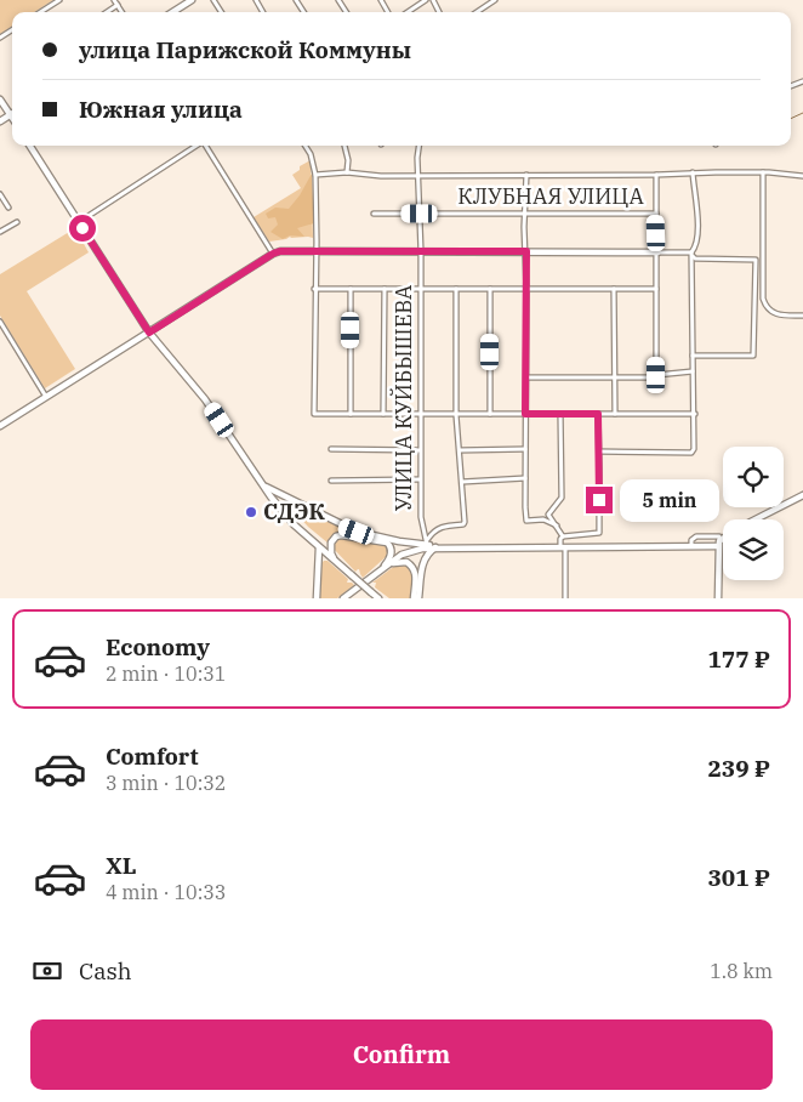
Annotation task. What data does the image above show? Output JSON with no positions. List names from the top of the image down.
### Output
{
  "streets": {
    "street": ["КЛУБНАЯ УЛИЦА", "УЛИЦА КУЙБЫШЕВА"]
  },
  "crossings": [
    ["КЛУБНАЯ УЛИЦА", "УЛИЦА КУЙБЫШЕВА"]
  ],
  "places": ["СДЭК"],
  "page": {
    "banner": ["улица Парижской Коммуны", "Южная улица"],
    "bubble": "5 min",
    "list": [
      {
        "name": "Economy",
        "note": "2 min · 10:31",
        "value": "177 ₽"
      },
      {
        "name": "Comfort",
        "note": "3 min · 10:32",
        "value": "239 ₽"
      },
      {
        "name": "XL",
        "note": "4 min · 10:33",
        "value": "301 ₽"
      }
    ],
    "pay": ["Cash", "1.8 km"],
    "buttons": "Confirm"
  }
}
